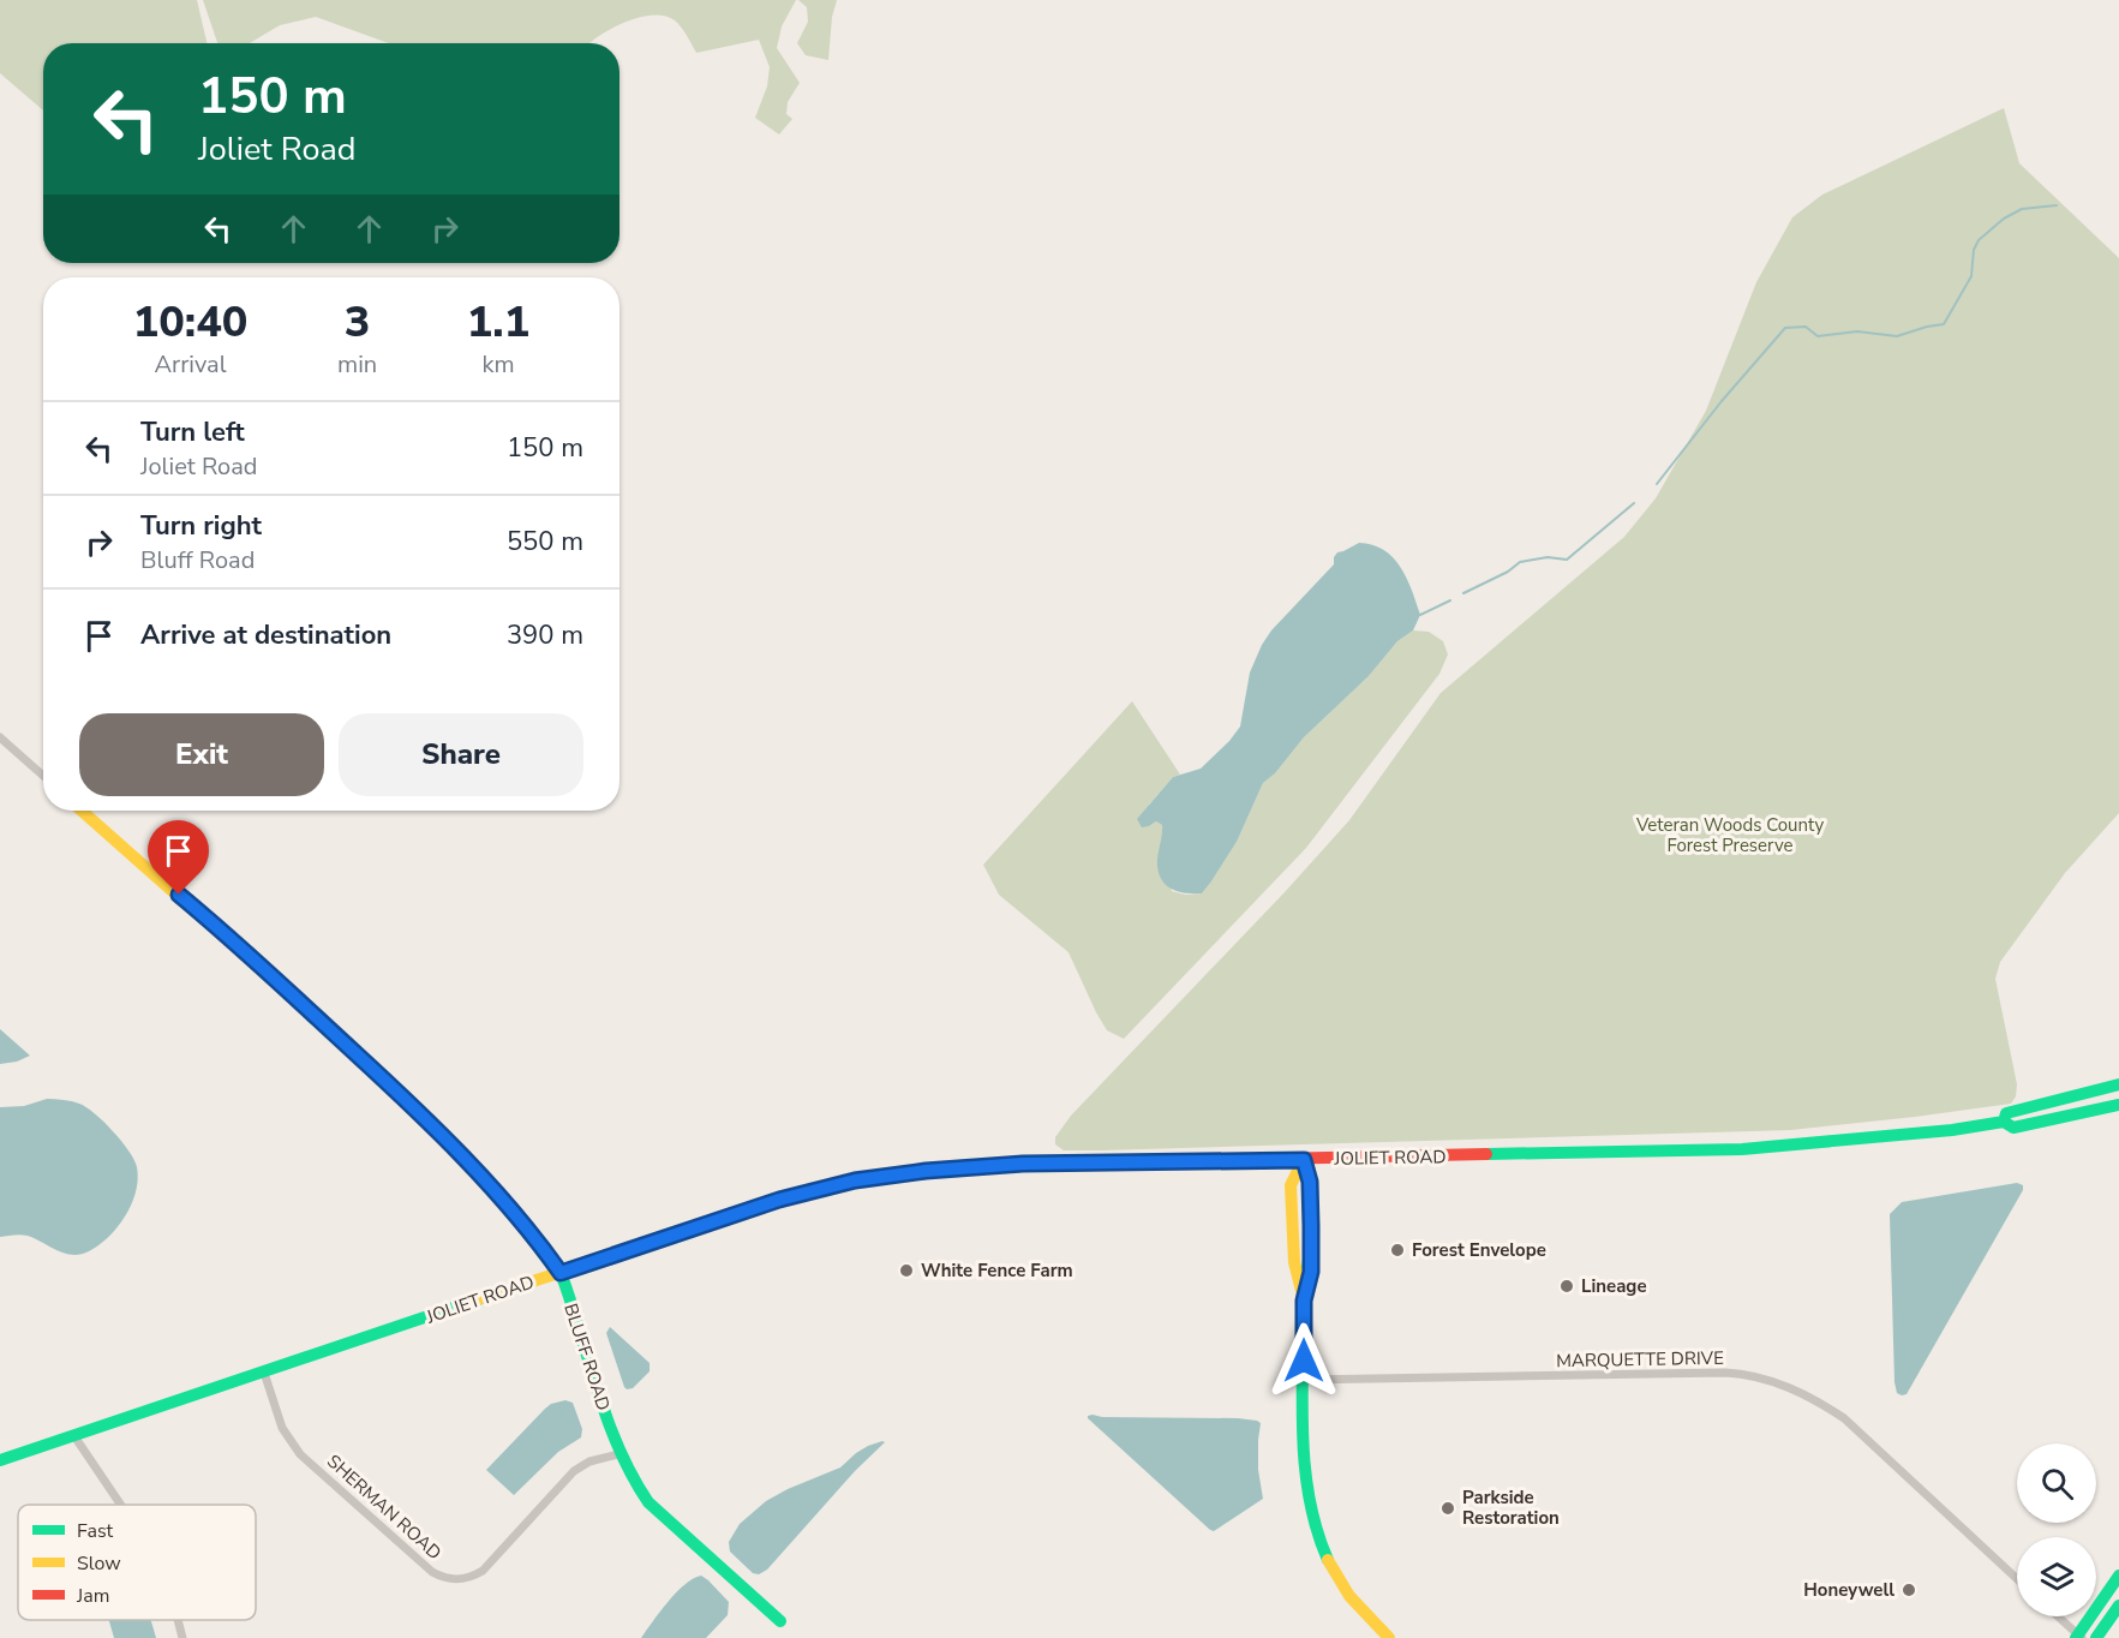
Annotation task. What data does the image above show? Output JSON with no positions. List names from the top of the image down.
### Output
{
  "streets": {
    "main road": ["JOLIET ROAD", "BLUFF ROAD"],
    "street": ["MARQUETTE DRIVE", "SHERMAN ROAD"]
  },
  "crossings": [
    ["JOLIET ROAD", "BLUFF ROAD"],
    ["JOLIET ROAD", "SHERMAN ROAD"],
    ["BLUFF ROAD", "SHERMAN ROAD"]
  ],
  "parks": ["Veteran Woods County Forest Preserve"],
  "places": [
    "Forest Envelope",
    "White Fence Farm",
    "Lineage",
    "Parkside Restoration",
    "Honeywell"
  ],
  "legend": ["Fast", "Slow", "Jam"],
  "page": {
    "turn": ["150 m", "Joliet Road"],
    "eta": [
      "10:40",
      "Arrival",
      "3",
      "min",
      "1.1",
      "km"
    ],
    "list": [
      {
        "name": "Turn left",
        "note": "Joliet Road",
        "value": "150 m"
      },
      {
        "name": "Turn right",
        "note": "Bluff Road",
        "value": "550 m"
      },
      {
        "name": "Arrive at destination",
        "value": "390 m"
      }
    ],
    "buttons": ["Exit", "Share"]
  }
}
